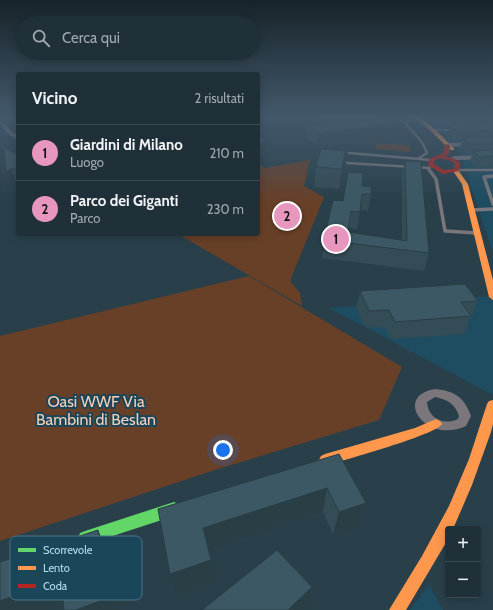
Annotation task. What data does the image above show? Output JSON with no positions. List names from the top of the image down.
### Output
{
  "parks": ["Oasi WWF Via Bambini di Beslan"],
  "legend": ["Scorrevole", "Lento", "Coda"],
  "page": {
    "search": "Cerca qui",
    "heading": ["Vicino", "2 risultati"],
    "list": [
      {
        "mark": "1",
        "name": "Giardini di Milano",
        "note": "Luogo",
        "value": "210 m"
      },
      {
        "mark": "2",
        "name": "Parco dei Giganti",
        "note": "Parco",
        "value": "230 m"
      }
    ],
    "pins": ["2", "1"],
    "map_buttons": ["+", "−"]
  }
}
